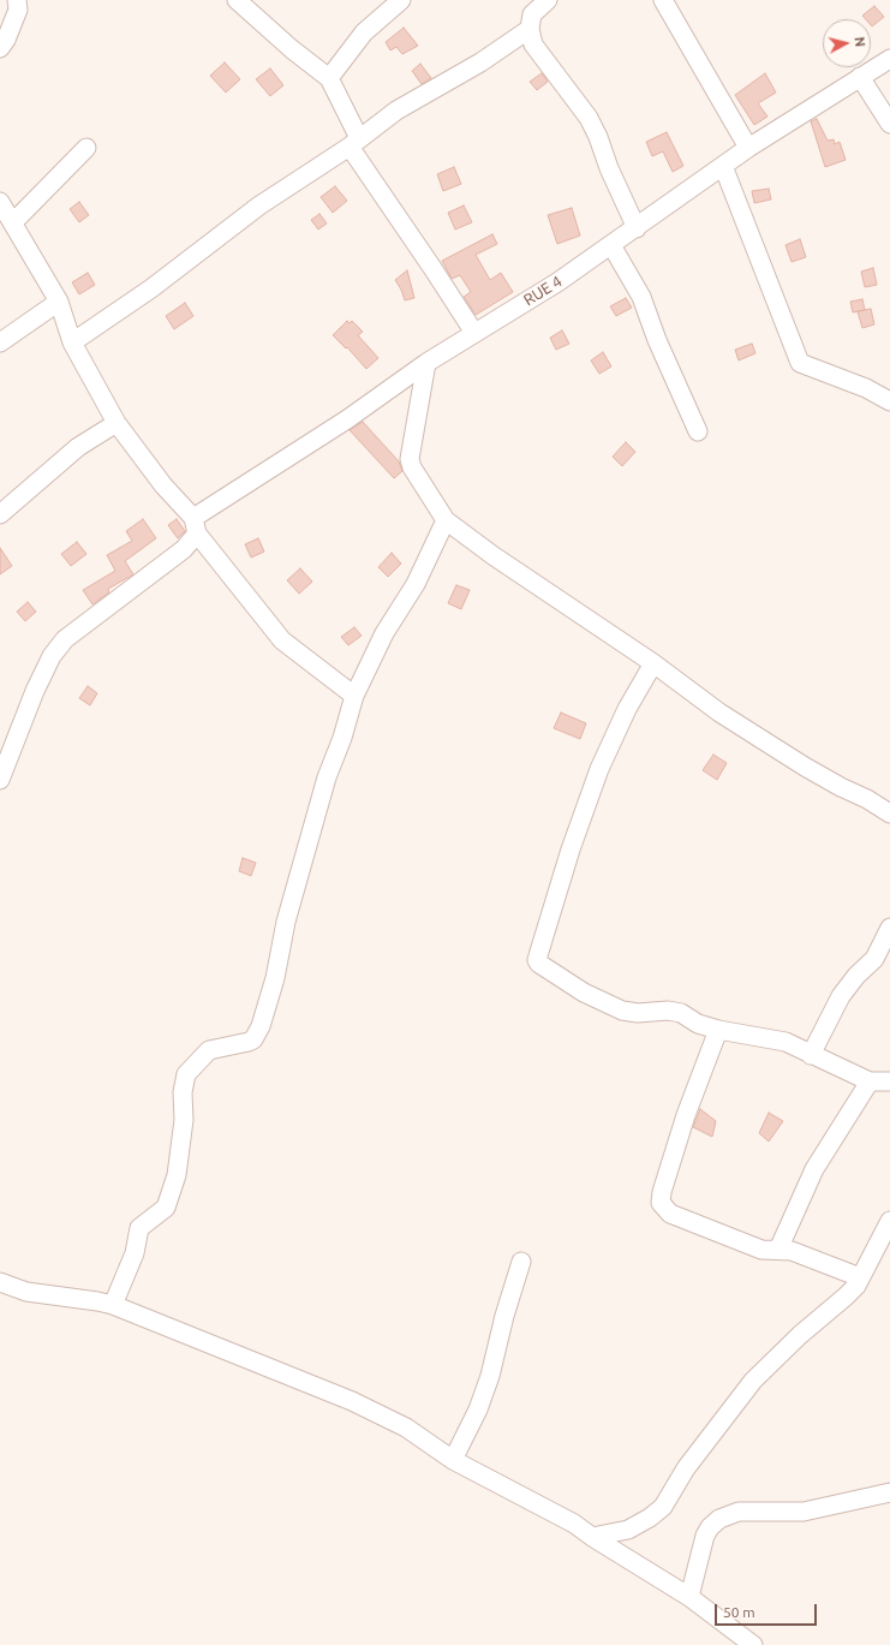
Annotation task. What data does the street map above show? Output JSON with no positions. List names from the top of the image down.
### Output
{
  "streets": {
    "street": ["RUE 4"]
  },
  "scale_bar": "50 m",
  "north": "right"
}
